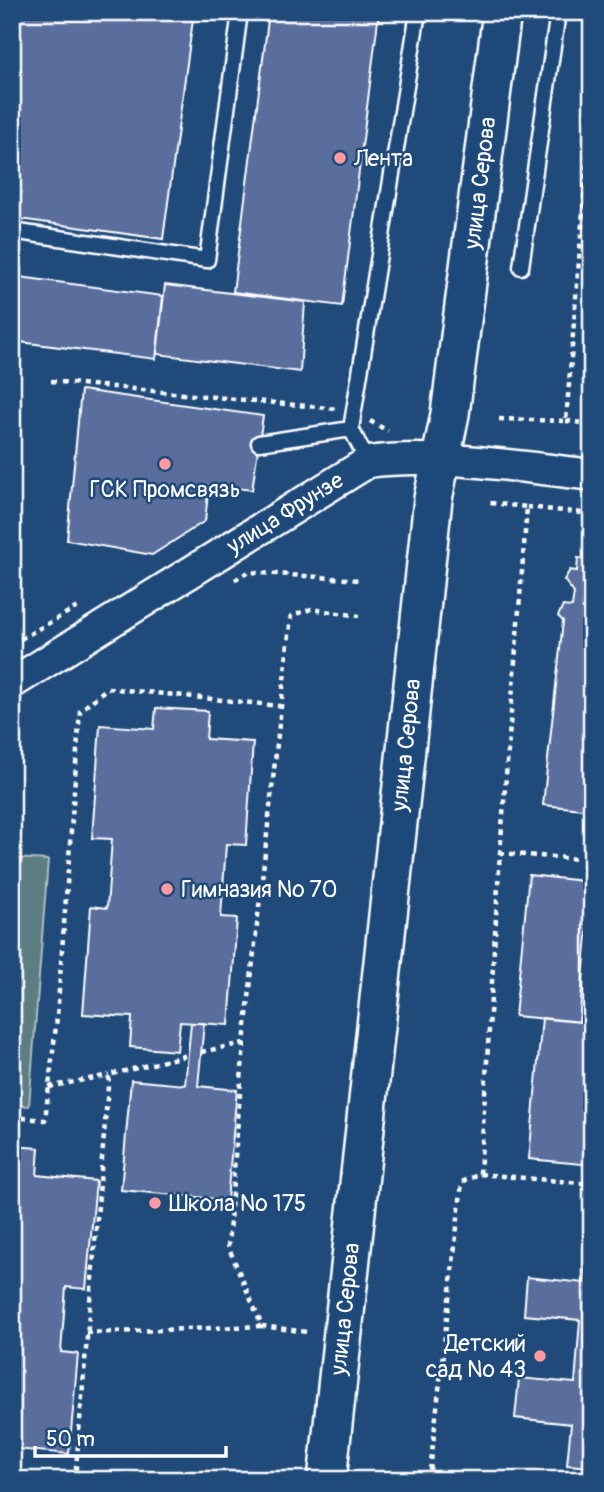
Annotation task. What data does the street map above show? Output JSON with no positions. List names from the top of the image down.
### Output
{
  "streets": {
    "street": ["улица Серова", "улица Фрунзе"]
  },
  "crossings": [
    ["улица Серова", "улица Фрунзе"]
  ],
  "places": [
    "Лента",
    "ГСК Промсвязь",
    "Гимназия № 70",
    "Школа № 175",
    "Детский сад № 43"
  ],
  "scale_bar": "50 m"
}
